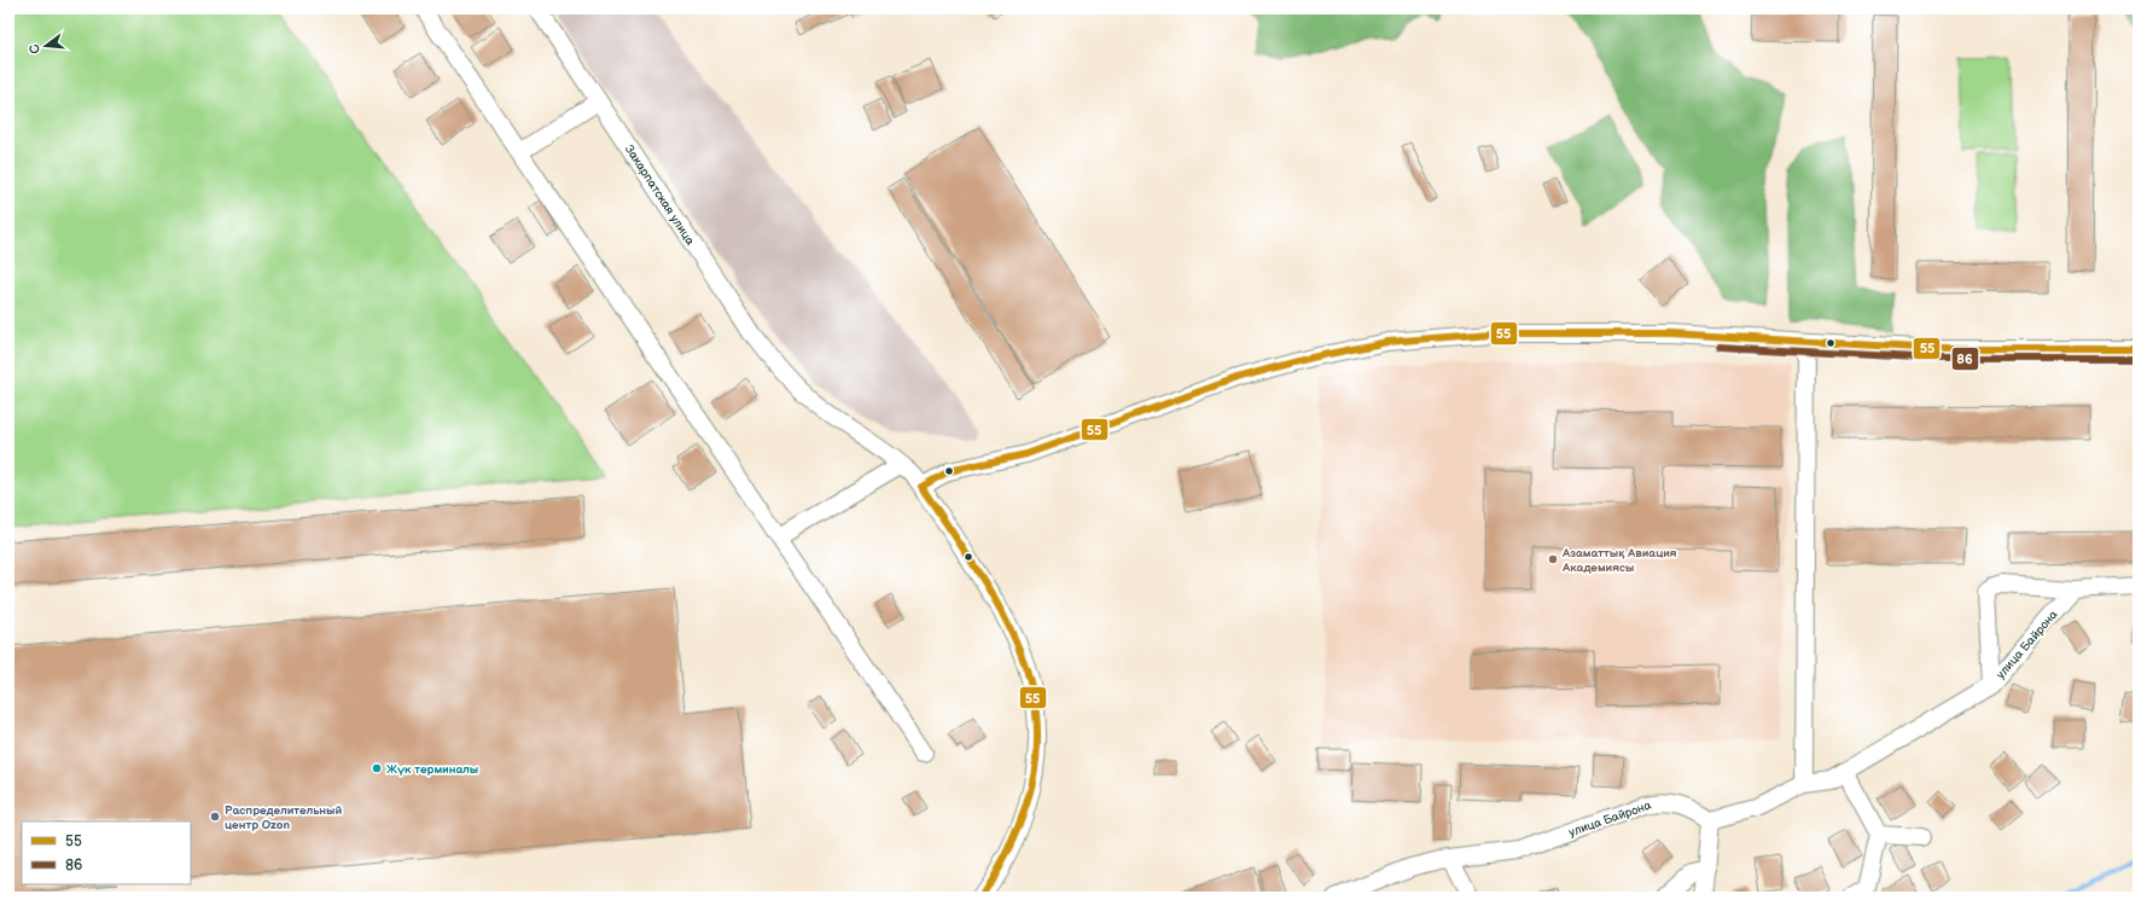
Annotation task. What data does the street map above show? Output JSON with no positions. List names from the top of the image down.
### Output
{
  "streets": {
    "street": ["Закарпатская улица", "улица Байрона"]
  },
  "places": ["Азаматтық Авиация Академиясы", "Жүк терминалы", "Распределительный центр Ozon"],
  "lines": ["transit line 55", "transit line 86"],
  "legend": ["55", "86"],
  "north": "left"
}
